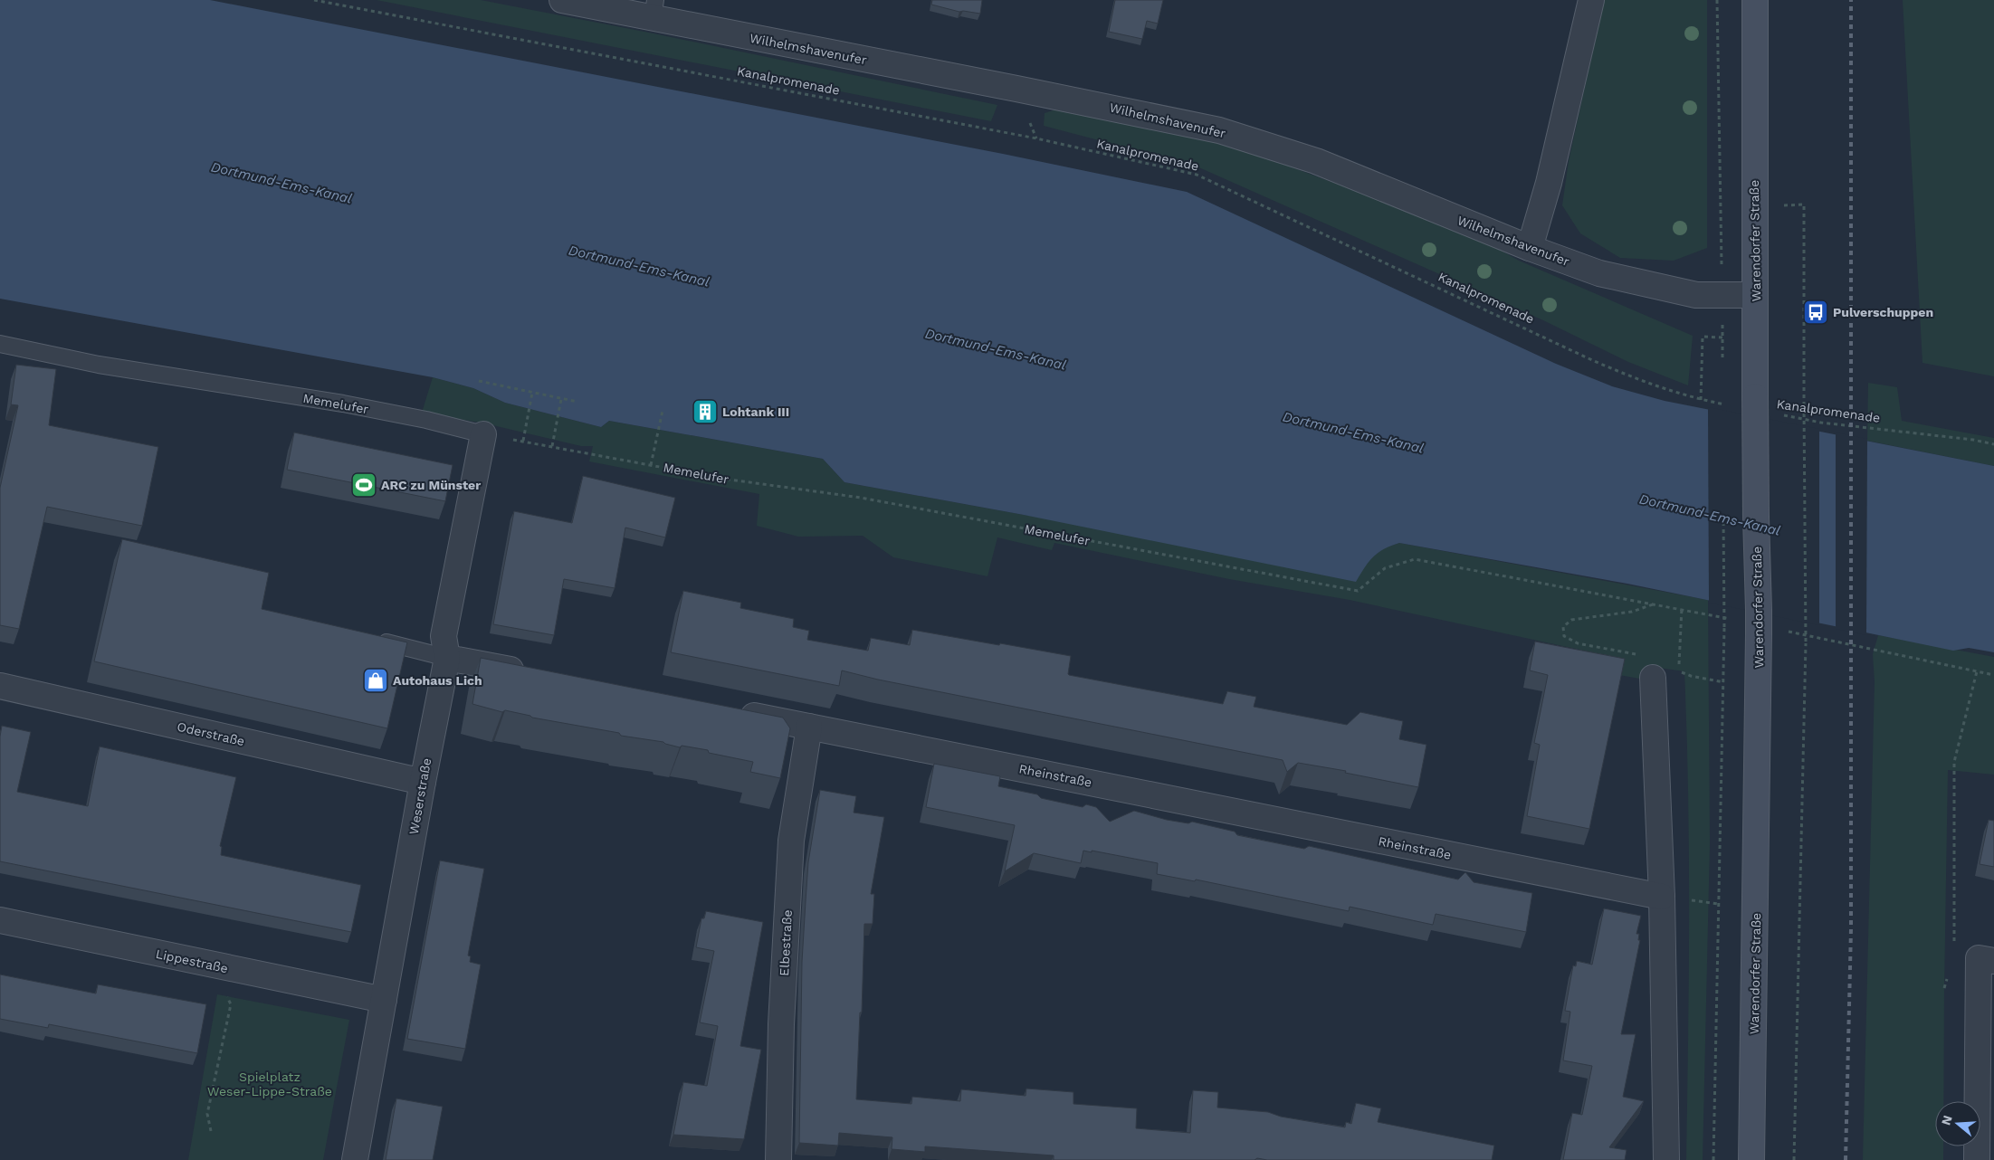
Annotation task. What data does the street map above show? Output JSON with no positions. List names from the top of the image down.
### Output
{
  "streets": {
    "main road": ["Warendorfer Straße"],
    "street": [
      "Wilhelmshavenufer",
      "Oderstraße",
      "Rheinstraße",
      "Weserstraße",
      "Elbestraße",
      "Lippestraße"
    ],
    "lane": ["Memelufer"],
    "path": ["Kanalpromenade"]
  },
  "crossings": [
    ["Wilhelmshavenufer", "Warendorfer Straße"],
    ["Memelufer", "Weserstraße"],
    ["Oderstraße", "Weserstraße"],
    ["Rheinstraße", "Elbestraße"],
    ["Weserstraße", "Lippestraße"]
  ],
  "water": ["Dortmund-Ems-Kanal"],
  "parks": ["Spielplatz Weser-Lippe-Straße"],
  "places": {
    "bus stop": ["Pulverschuppen"],
    "building": ["Lohtank III"],
    "sports": ["ARC zu Münster"],
    "shop": ["Autohaus Lich"]
  },
  "north": "left"
}
